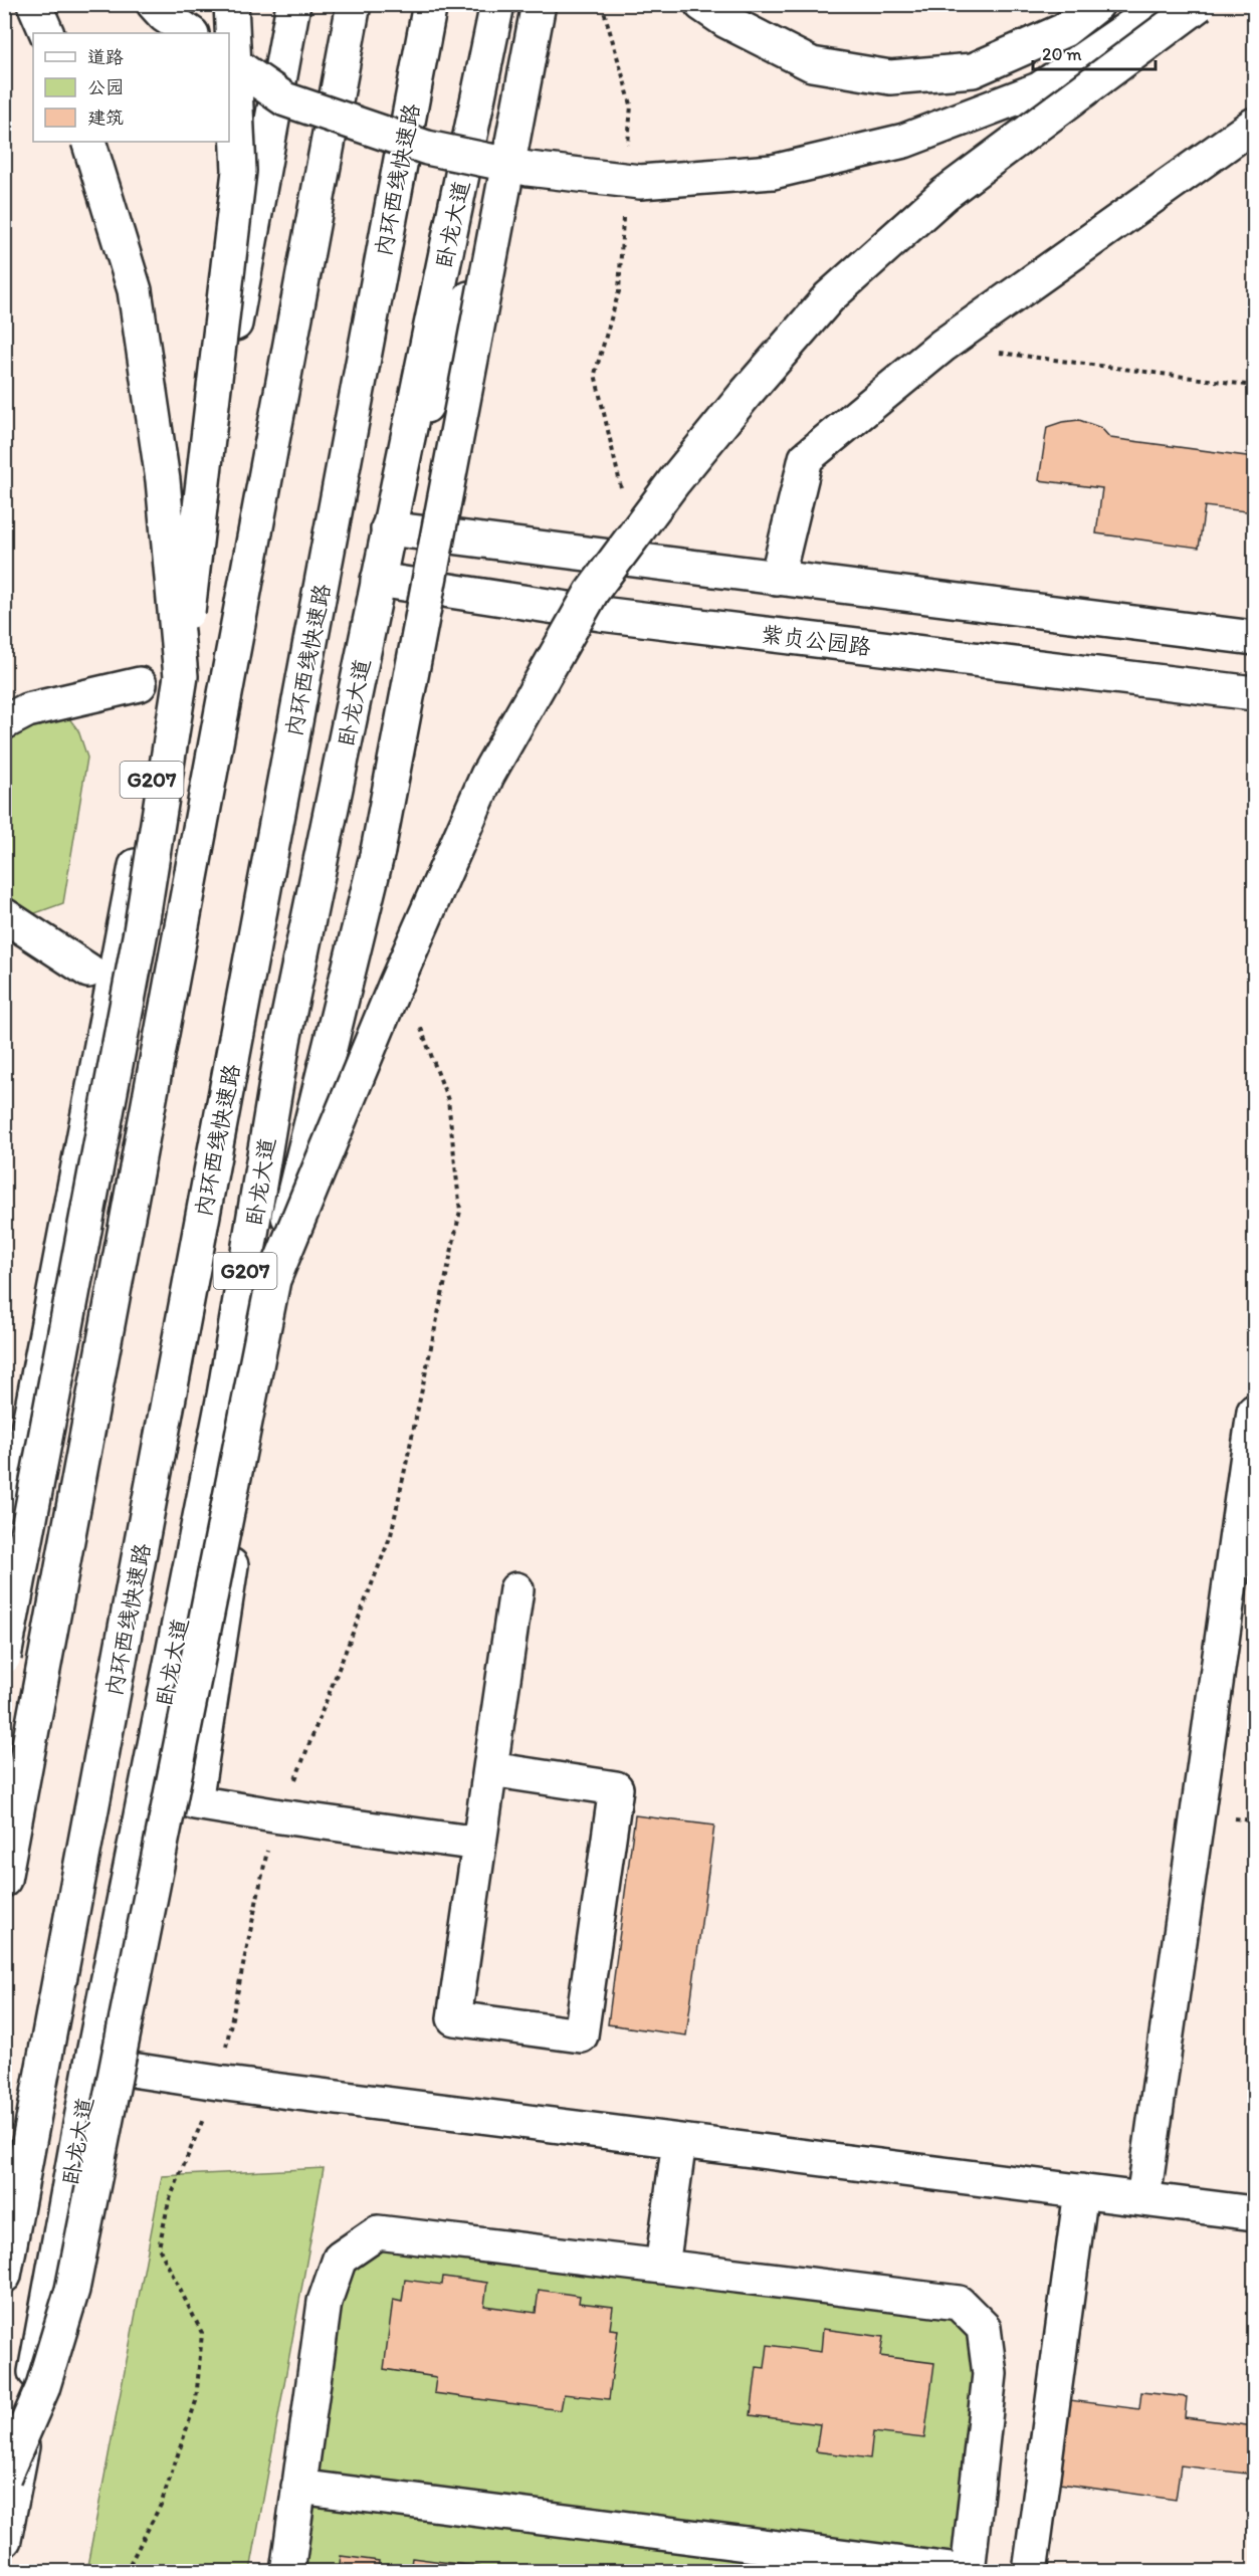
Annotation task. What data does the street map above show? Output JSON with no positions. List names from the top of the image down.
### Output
{
  "streets": {
    "main road": [
      "内环西线快速路",
      "卧龙大道",
      "紫贞公园路",
      "G207"
    ]
  },
  "crossings": [
    ["卧龙大道", "紫贞公园路"]
  ],
  "legend": ["道路", "公园", "建筑"],
  "scale_bar": "20 m"
}
